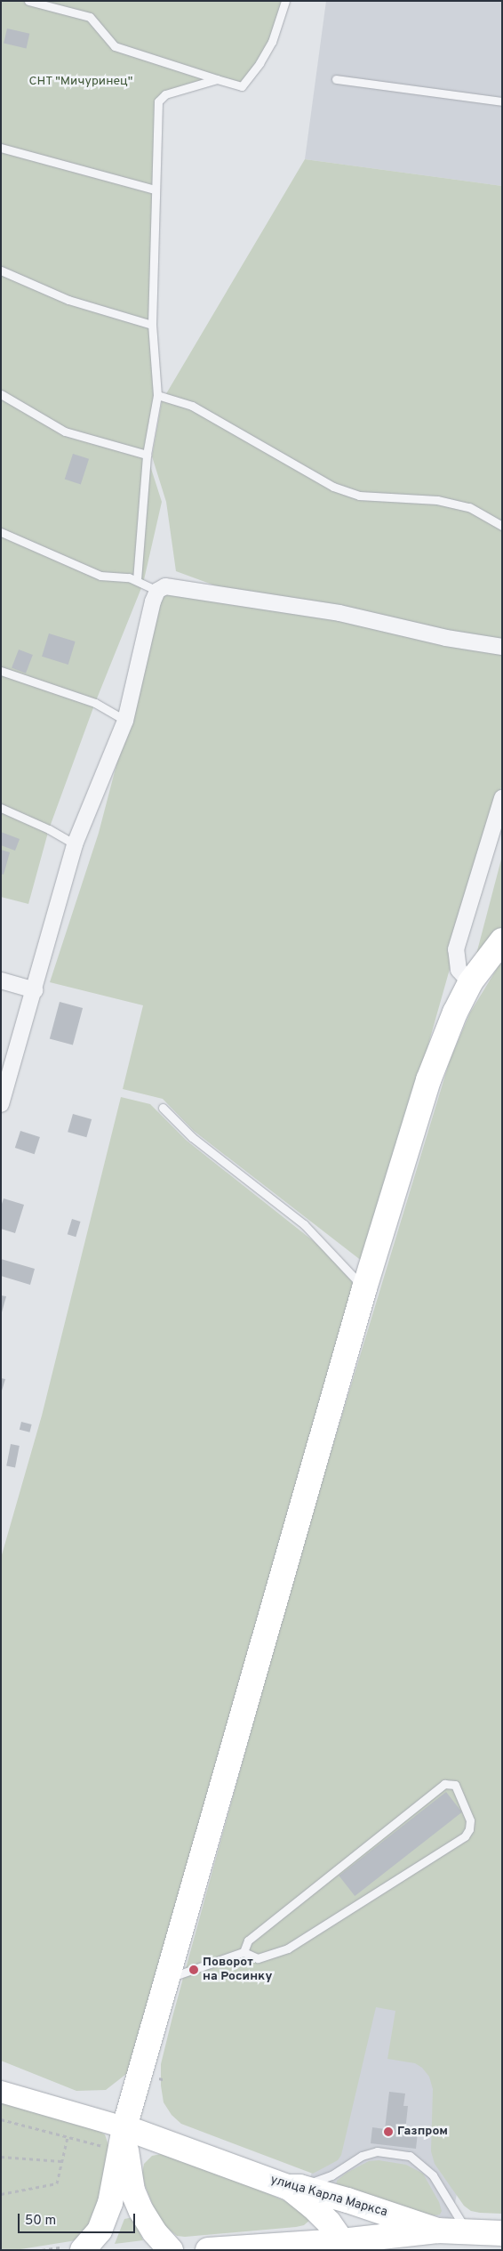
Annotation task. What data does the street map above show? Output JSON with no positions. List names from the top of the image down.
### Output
{
  "streets": {
    "main road": ["улица Карла Маркса"]
  },
  "parks": ["СНТ \"Мичуринец\""],
  "places": ["Поворот на Росинку", "Газпром"],
  "scale_bar": "50 m"
}
